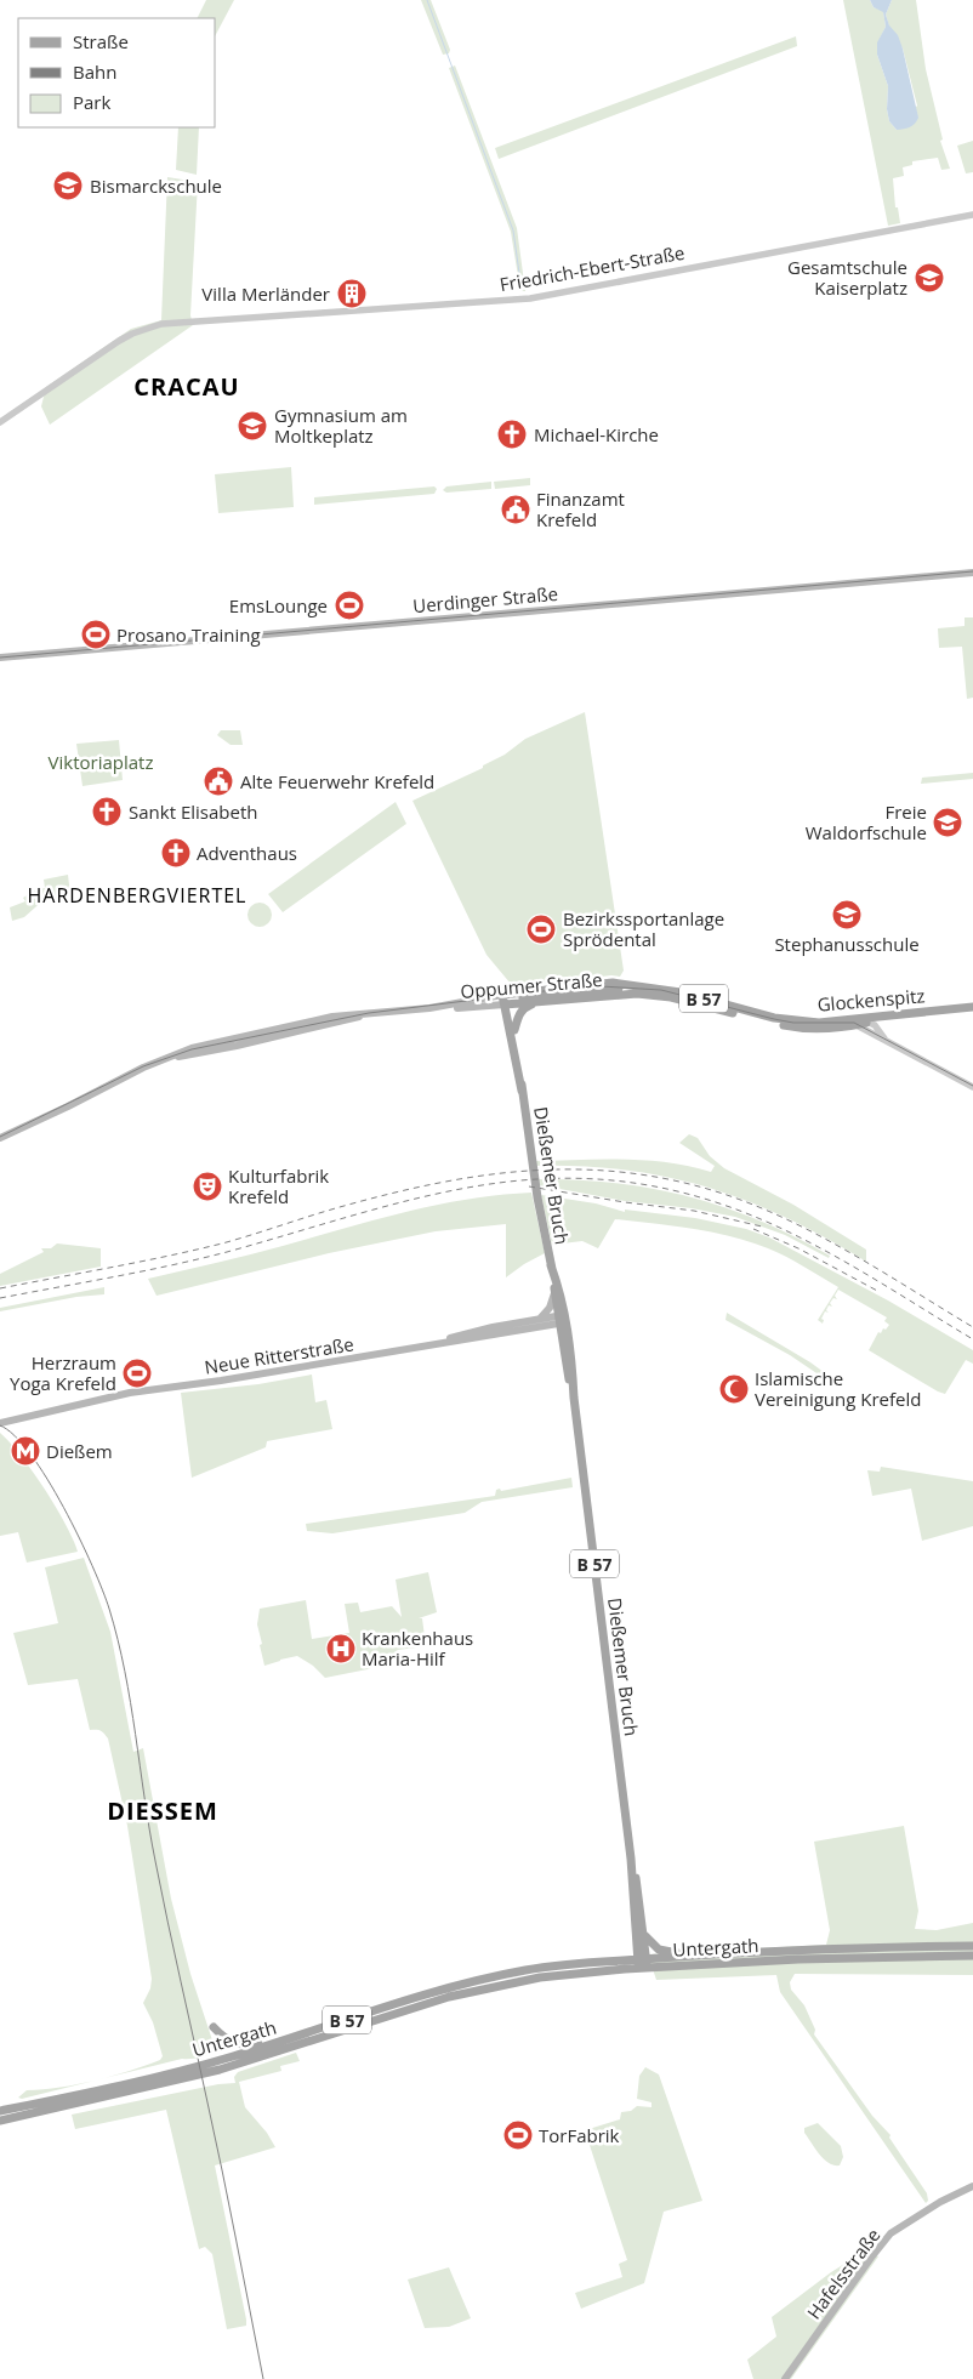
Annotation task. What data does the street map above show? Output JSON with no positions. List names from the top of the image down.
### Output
{
  "streets": {
    "main road": [
      "Uerdinger Straße",
      "Oppumer Straße",
      "B 57",
      "Glockenspitz",
      "Dießemer Bruch",
      "Neue Ritterstraße",
      "Untergath",
      "Hafelsstraße"
    ],
    "street": ["Friedrich-Ebert-Straße"]
  },
  "crossings": [
    ["Oppumer Straße", "Glockenspitz"],
    ["Oppumer Straße", "Dießemer Bruch"],
    ["Glockenspitz", "Dießemer Bruch"],
    ["Dießemer Bruch", "Neue Ritterstraße"],
    ["Dießemer Bruch", "Untergath"]
  ],
  "districts": ["CRACAU", "HARDENBERGVIERTEL", "DIESSEM"],
  "parks": ["Viktoriaplatz"],
  "places": {
    "school or university": [
      "Bismarckschule",
      "Gesamtschule Kaiserplatz",
      "Gymnasium am Moltkeplatz",
      "Freie Waldorfschule",
      "Stephanusschule"
    ],
    "building": ["Villa Merländer"],
    "church": ["Michael-Kirche", "Sankt Elisabeth", "Adventhaus"],
    "public building": ["Finanzamt Krefeld", "Alte Feuerwehr Krefeld"],
    "sports": [
      "EmsLounge",
      "Prosano Training",
      "Bezirkssportanlage Sprödental",
      "Herzraum Yoga Krefeld",
      "TorFabrik"
    ],
    "theatre": ["Kulturfabrik Krefeld"],
    "mosque": ["Islamische Vereinigung Krefeld"],
    "metro station": ["Dießem"],
    "hospital": ["Krankenhaus Maria-Hilf"]
  },
  "legend": ["Straße", "Bahn", "Park"]
}
